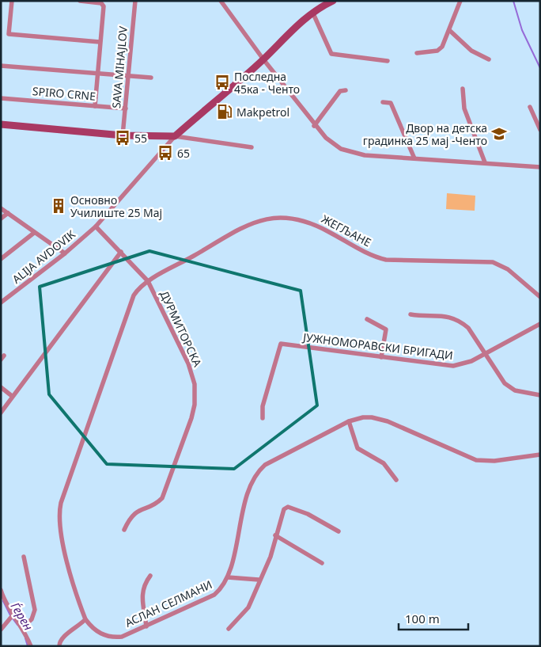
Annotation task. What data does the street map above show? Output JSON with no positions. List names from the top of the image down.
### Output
{
  "streets": {
    "street": [
      "SAVA MIHAJLOV",
      "SPIRO CRNE",
      "ЖЕГЉАНЕ",
      "ALIJA AVDOVIK",
      "ДУРМИТОРСКА",
      "ЈУЖНОМОРАВСКИ БРИГАДИ",
      "АСЛАН СЕЛМАНИ"
    ]
  },
  "crossings": [
    ["SAVA MIHAJLOV", "SPIRO CRNE"],
    ["ЖЕГЉАНЕ", "ДУРМИТОРСКА"],
    ["ЖЕГЉАНЕ", "АСЛАН СЕЛМАНИ"],
    ["ALIJA AVDOVIK", "ДУРМИТОРСКА"],
    ["ДУРМИТОРСКА", "АСЛАН СЕЛМАНИ"]
  ],
  "water": ["Ѓерен"],
  "places": {
    "bus stop": ["Последна 45ка - Ченто", "55", "65"],
    "fuel station": ["Makpetrol"],
    "school or university": ["Двор на детска градинка 25 мај -Ченто"],
    "building": ["Основно Училиште 25 Мај"]
  },
  "scale_bar": "100 m"
}
